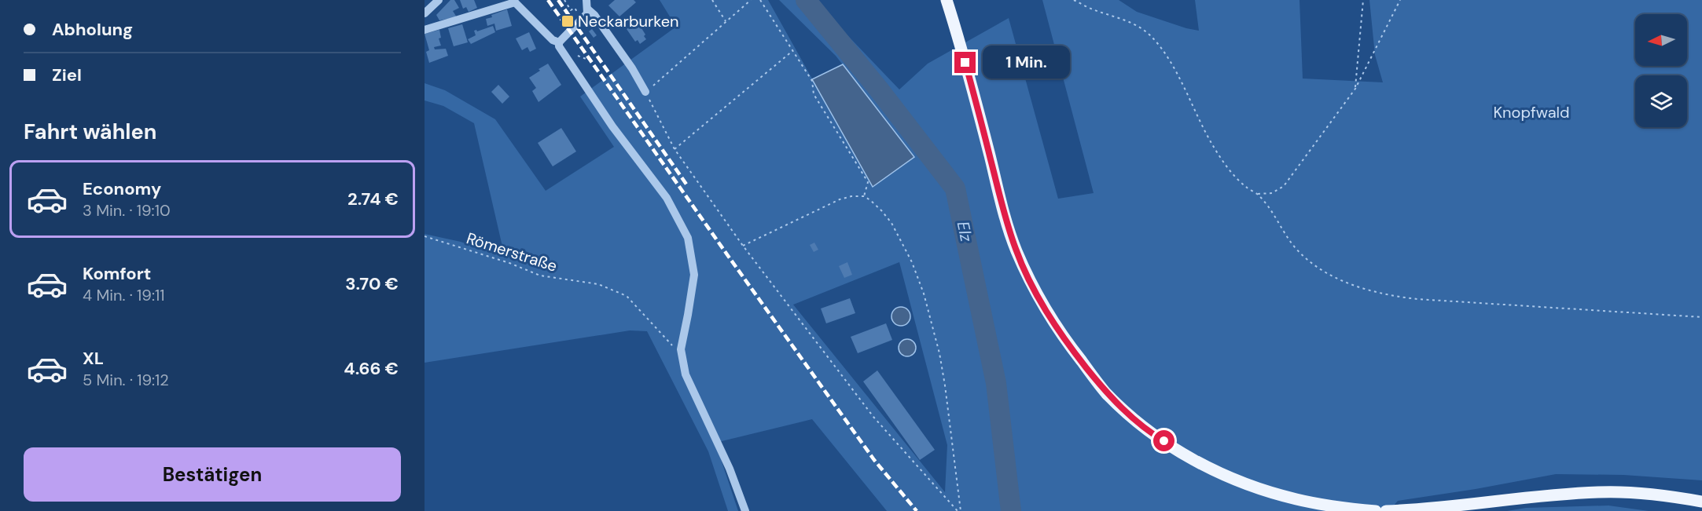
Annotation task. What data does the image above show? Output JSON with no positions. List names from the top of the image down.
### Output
{
  "streets": {
    "path": ["Römerstraße"]
  },
  "water": ["Elz"],
  "parks": ["Knopfwald"],
  "places": {
    "transit": ["Neckarburken"]
  },
  "north": "left",
  "page": {
    "banner": ["Abholung", "Ziel"],
    "bubble": "1 Min.",
    "heading": "Fahrt wählen",
    "list": [
      {
        "name": "Economy",
        "note": "3 Min. · 19:10",
        "value": "2.74 €"
      },
      {
        "name": "Komfort",
        "note": "4 Min. · 19:11",
        "value": "3.70 €"
      },
      {
        "name": "XL",
        "note": "5 Min. · 19:12",
        "value": "4.66 €"
      }
    ],
    "buttons": "Bestätigen"
  }
}
